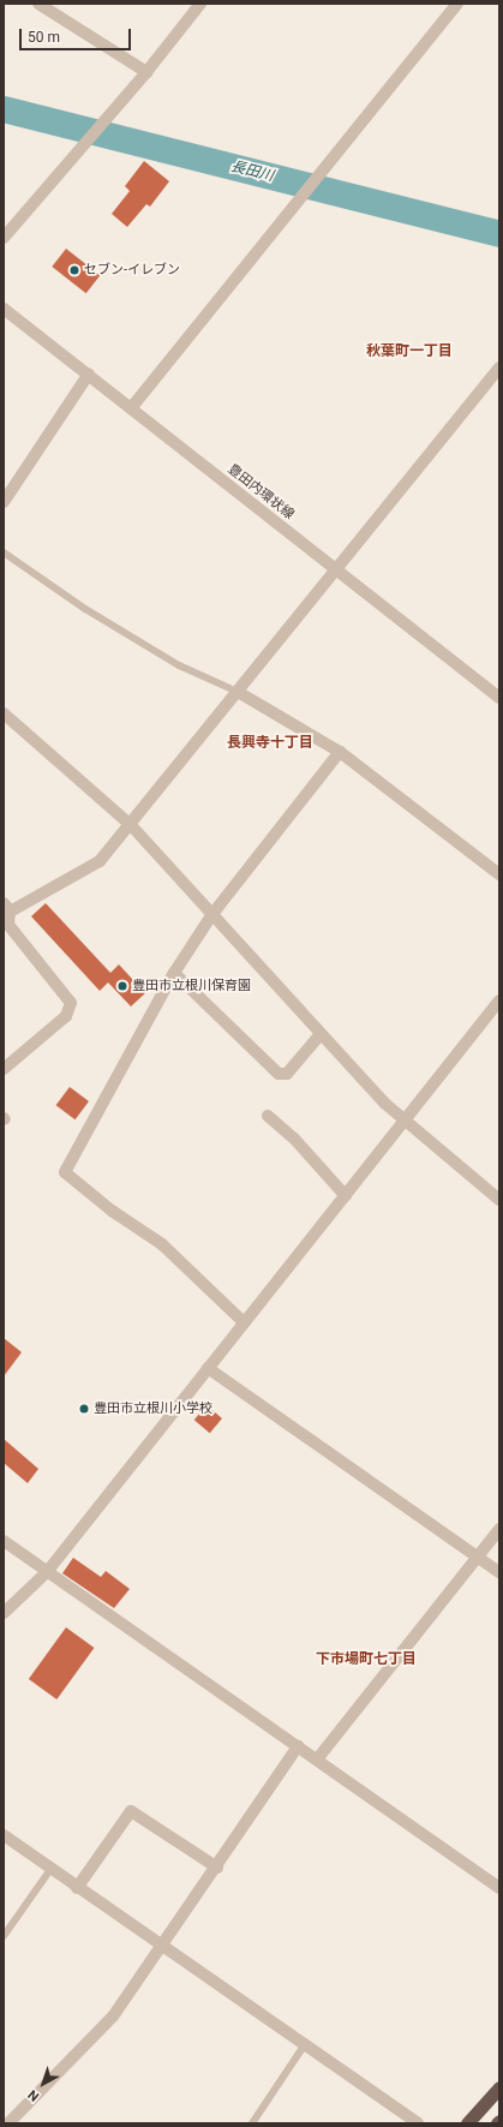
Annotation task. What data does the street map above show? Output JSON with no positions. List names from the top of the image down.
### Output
{
  "streets": {
    "street": ["豊田内環状線"]
  },
  "districts": ["秋葉町一丁目", "長興寺十丁目", "下市場町七丁目"],
  "water": ["長田川"],
  "places": ["セブン-イレブン", "豊田市立根川保育園", "豊田市立根川小学校"],
  "scale_bar": "50 m",
  "north": "bottom left"
}
